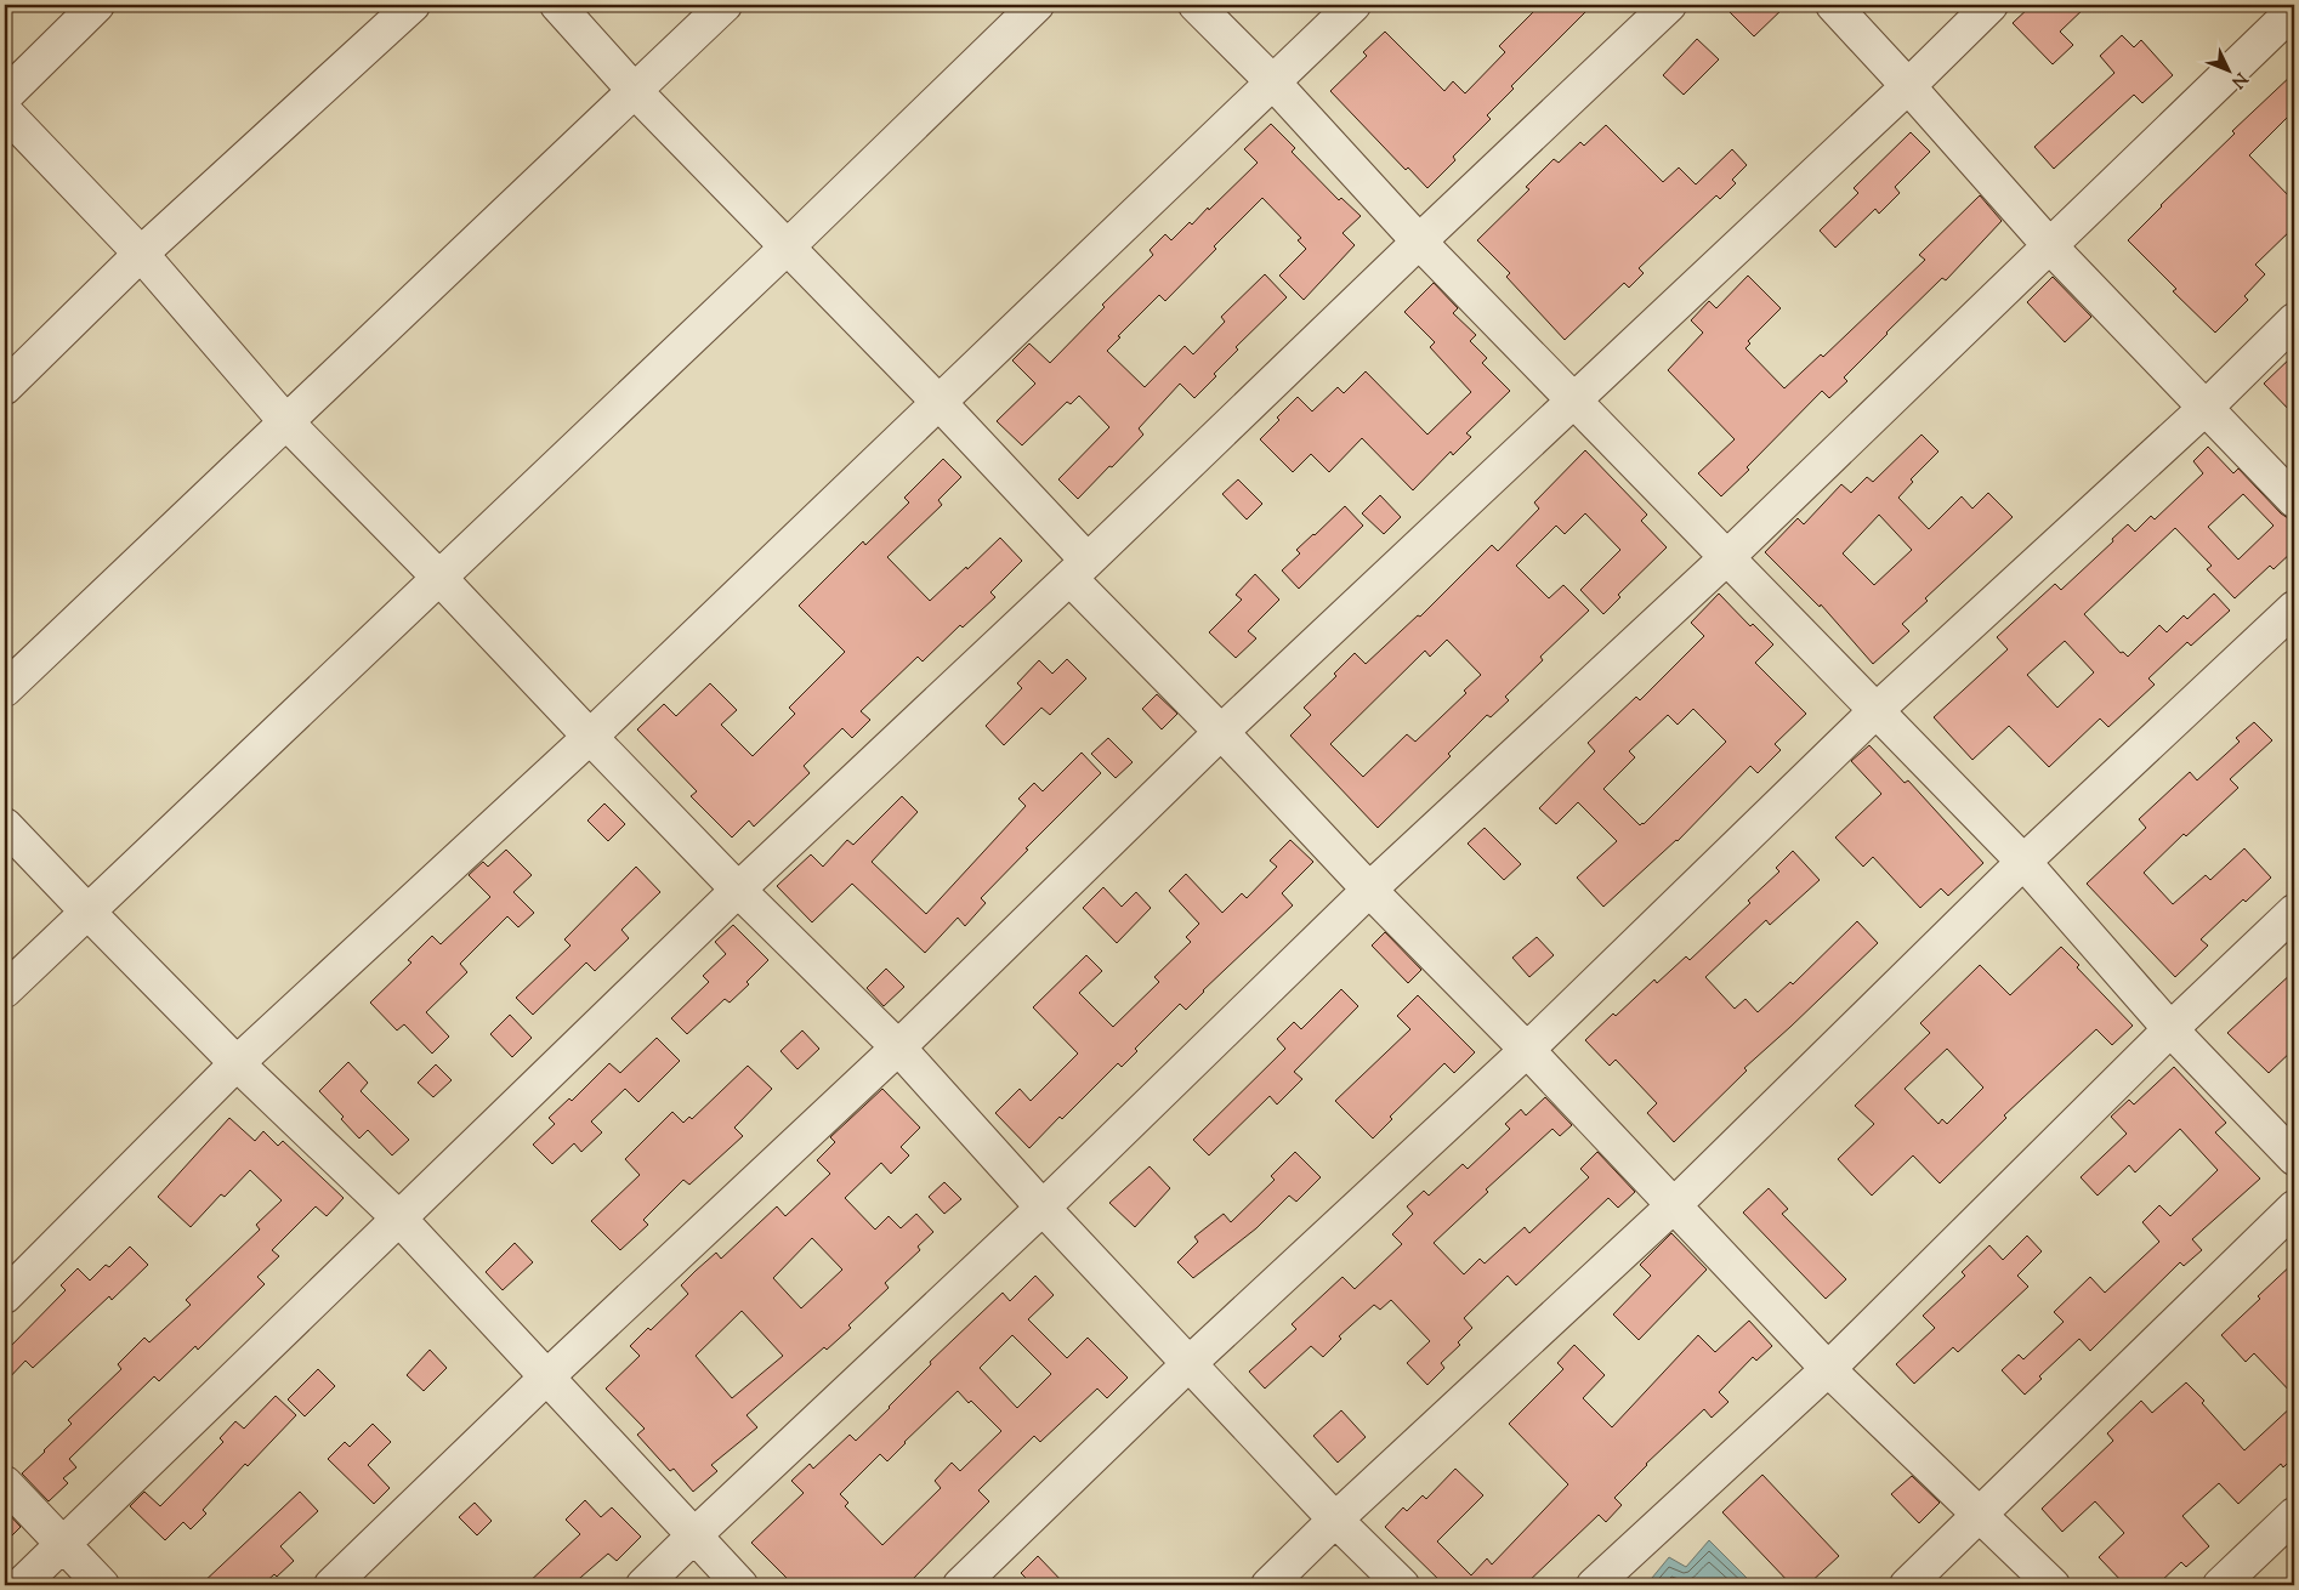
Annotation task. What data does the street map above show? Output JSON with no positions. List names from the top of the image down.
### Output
{
  "north": "bottom right"
}
